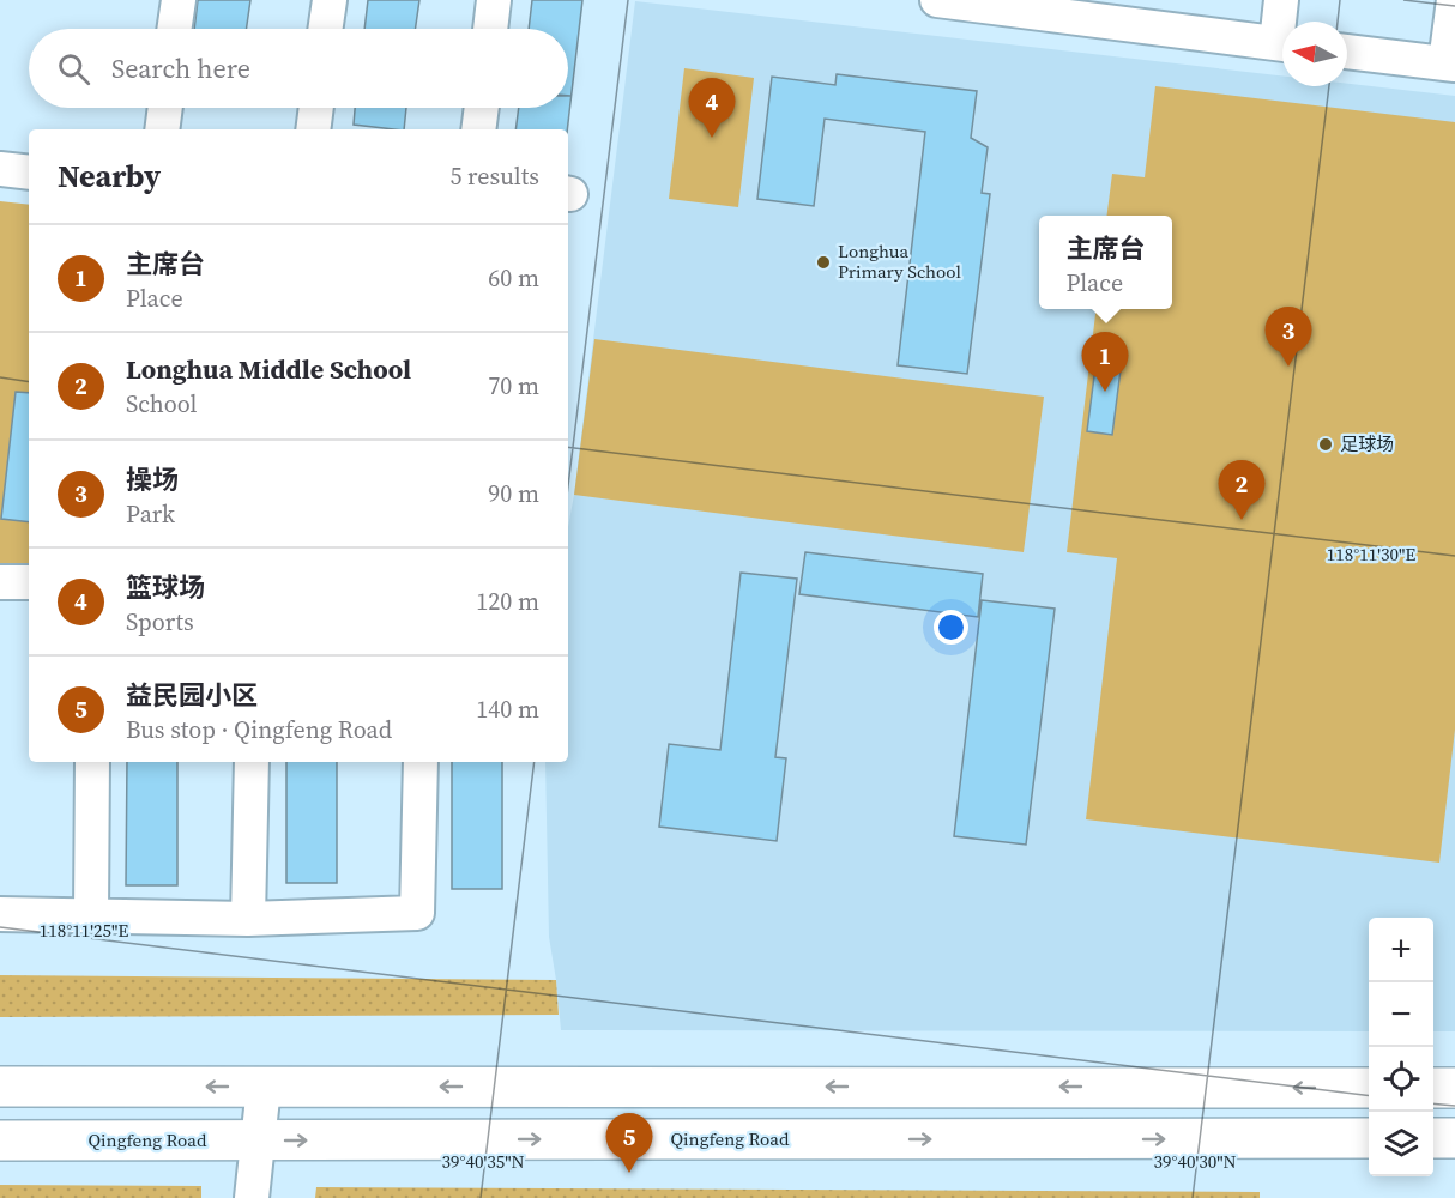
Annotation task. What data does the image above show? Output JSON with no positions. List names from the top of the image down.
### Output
{
  "streets": {
    "main road": ["Qingfeng Road"]
  },
  "places": ["Longhua Primary School", "足球场"],
  "north": "left",
  "page": {
    "search": "Search here",
    "pins": [
      "4",
      "3",
      "1",
      "2",
      "5"
    ],
    "heading": ["Nearby", "5 results"],
    "popup": ["主席台", "Place"],
    "list": [
      {
        "mark": "1",
        "name": "主席台",
        "note": "Place",
        "value": "60 m"
      },
      {
        "mark": "2",
        "name": "Longhua Middle School",
        "note": "School",
        "value": "70 m"
      },
      {
        "mark": "3",
        "name": "操场",
        "note": "Park",
        "value": "90 m"
      },
      {
        "mark": "4",
        "name": "篮球场",
        "note": "Sports",
        "value": "120 m"
      },
      {
        "mark": "5",
        "name": "益民园小区",
        "note": "Bus stop · Qingfeng Road",
        "value": "140 m"
      }
    ],
    "map_buttons": ["+", "−"]
  },
  "coordinates": [
    "118°11'30\"E",
    "118°11'25\"E",
    "39°40'35\"N",
    "39°40'30\"N"
  ]
}
